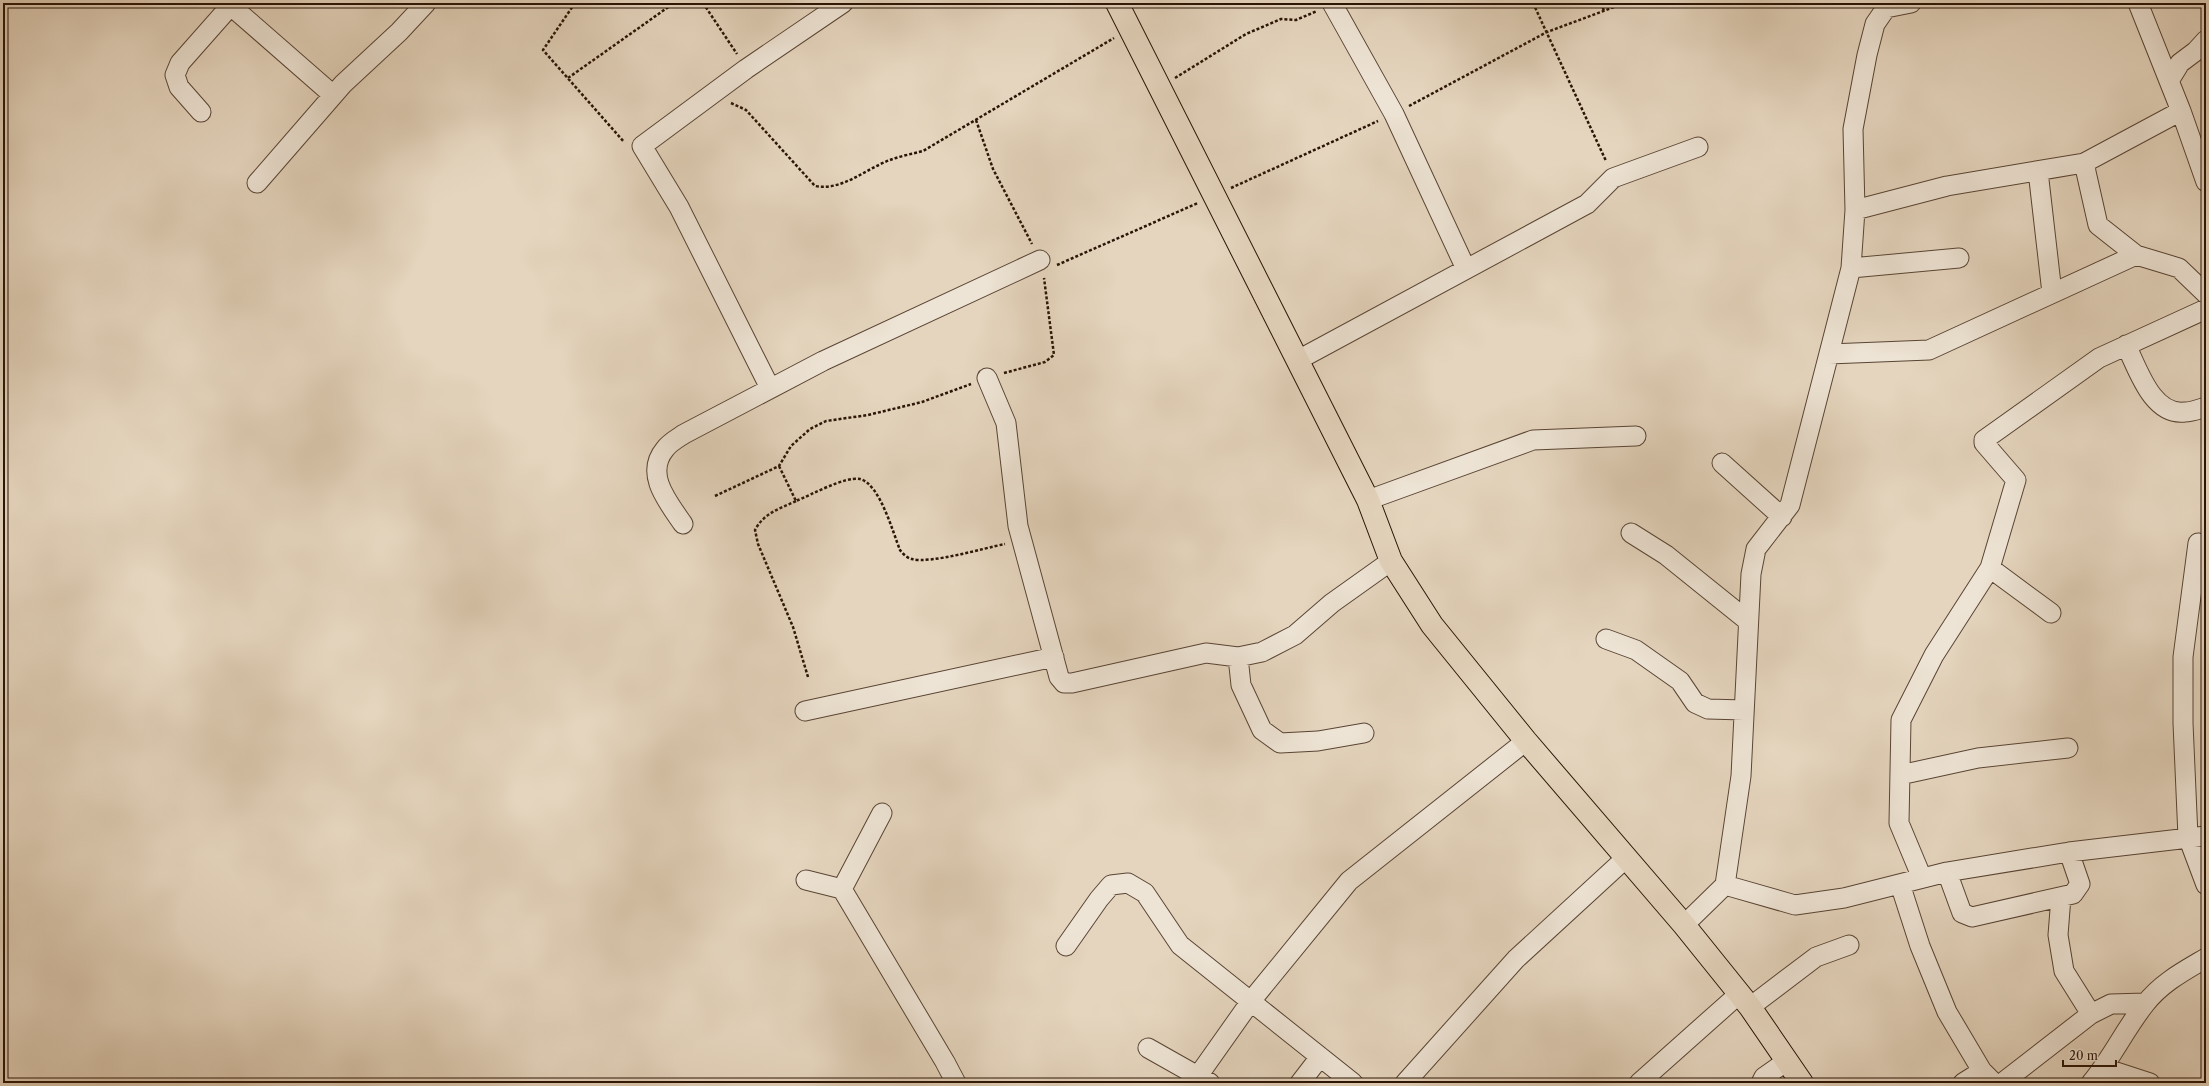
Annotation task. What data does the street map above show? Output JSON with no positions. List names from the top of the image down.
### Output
{
  "scale_bar": "20 m"
}
